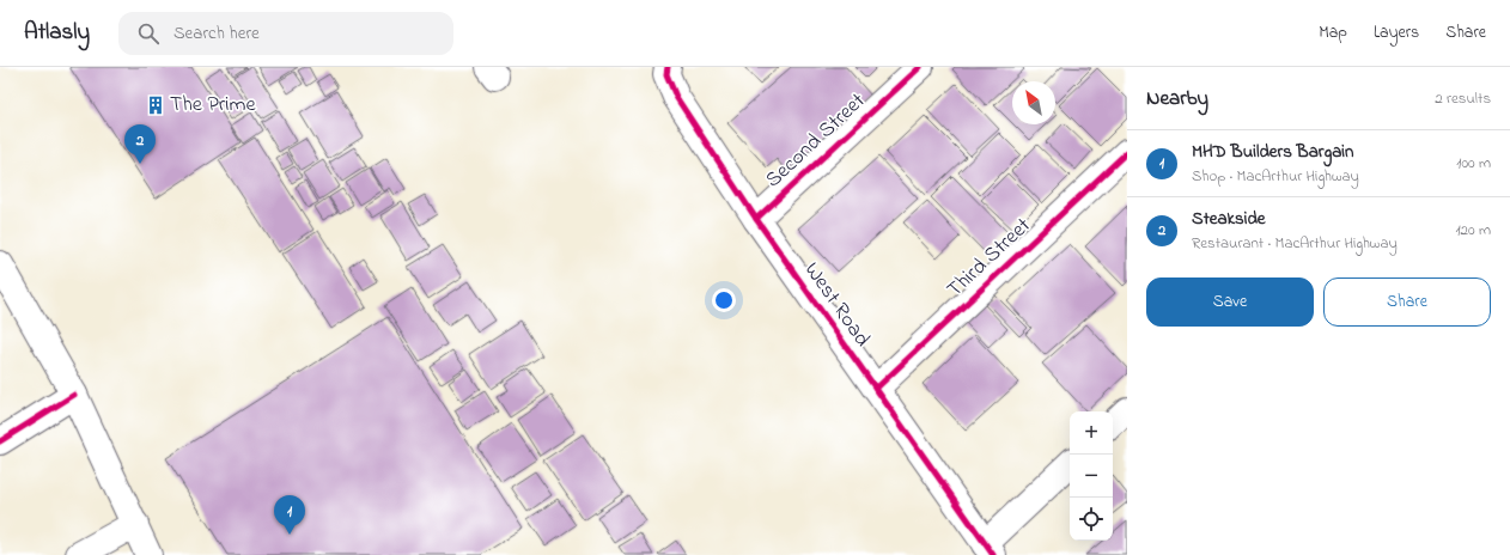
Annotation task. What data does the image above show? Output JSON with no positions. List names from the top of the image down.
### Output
{
  "streets": {
    "main road": ["Second Street", "Third Street", "West Road"]
  },
  "crossings": [
    ["Second Street", "West Road"],
    ["Third Street", "West Road"]
  ],
  "places": {
    "building": ["The Prime"]
  },
  "north": "top left",
  "page": {
    "header": "Atlasly",
    "search": "Search here",
    "nav": ["Map", "Layers", "Share"],
    "heading": ["Nearby", "2 results"],
    "pins": ["2", "1"],
    "list": [
      {
        "mark": "1",
        "name": "MHD Builders Bargain",
        "note": "Shop · MacArthur Highway",
        "value": "100 m"
      },
      {
        "mark": "2",
        "name": "Steakside",
        "note": "Restaurant · MacArthur Highway",
        "value": "120 m"
      }
    ],
    "buttons": ["Save", "Share"],
    "map_buttons": ["+", "−"]
  }
}
